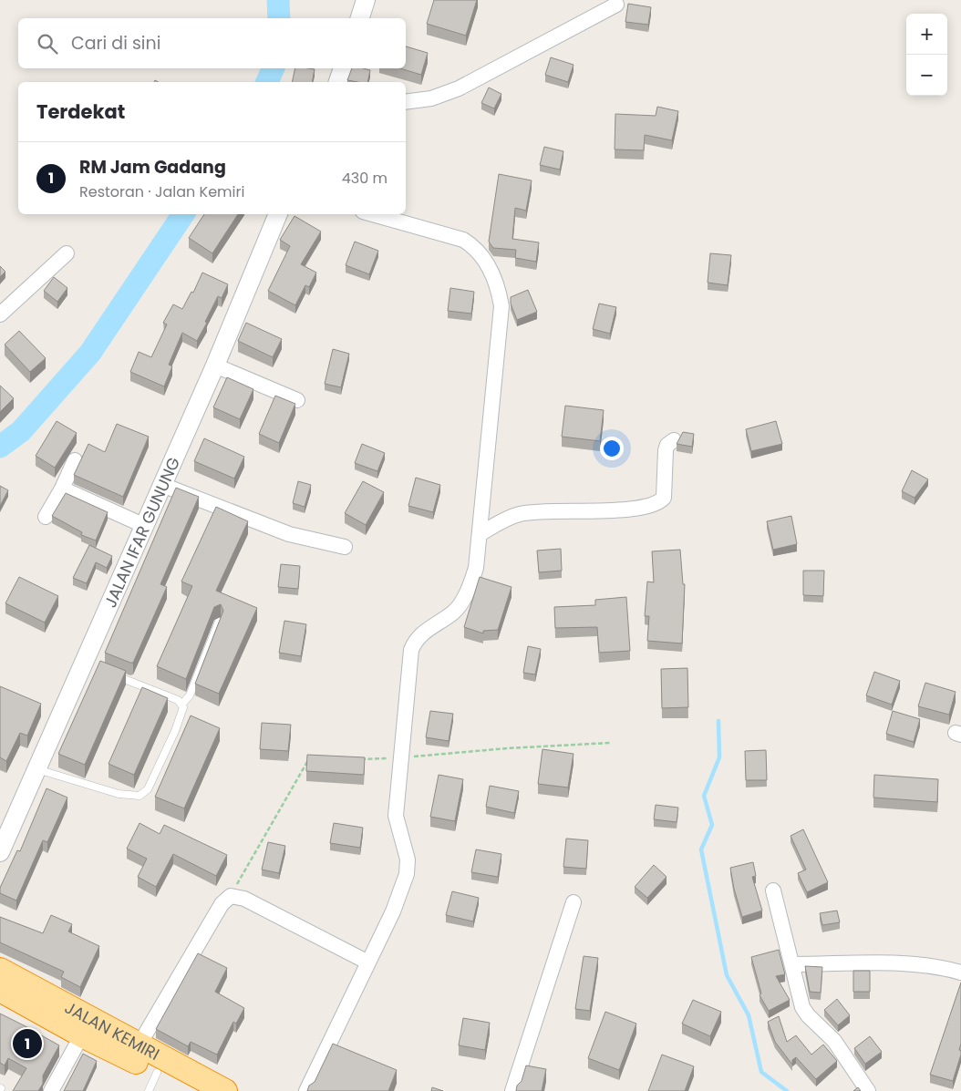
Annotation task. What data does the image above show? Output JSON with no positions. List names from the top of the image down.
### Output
{
  "streets": {
    "highway": ["JALAN KEMIRI"],
    "street": ["JALAN IFAR GUNUNG"]
  },
  "page": {
    "map_buttons": ["+", "−"],
    "search": "Cari di sini",
    "heading": "Terdekat",
    "list": [
      {
        "mark": "1",
        "name": "RM Jam Gadang",
        "note": "Restoran · Jalan Kemiri",
        "value": "430 m"
      }
    ],
    "pins": "1"
  }
}
